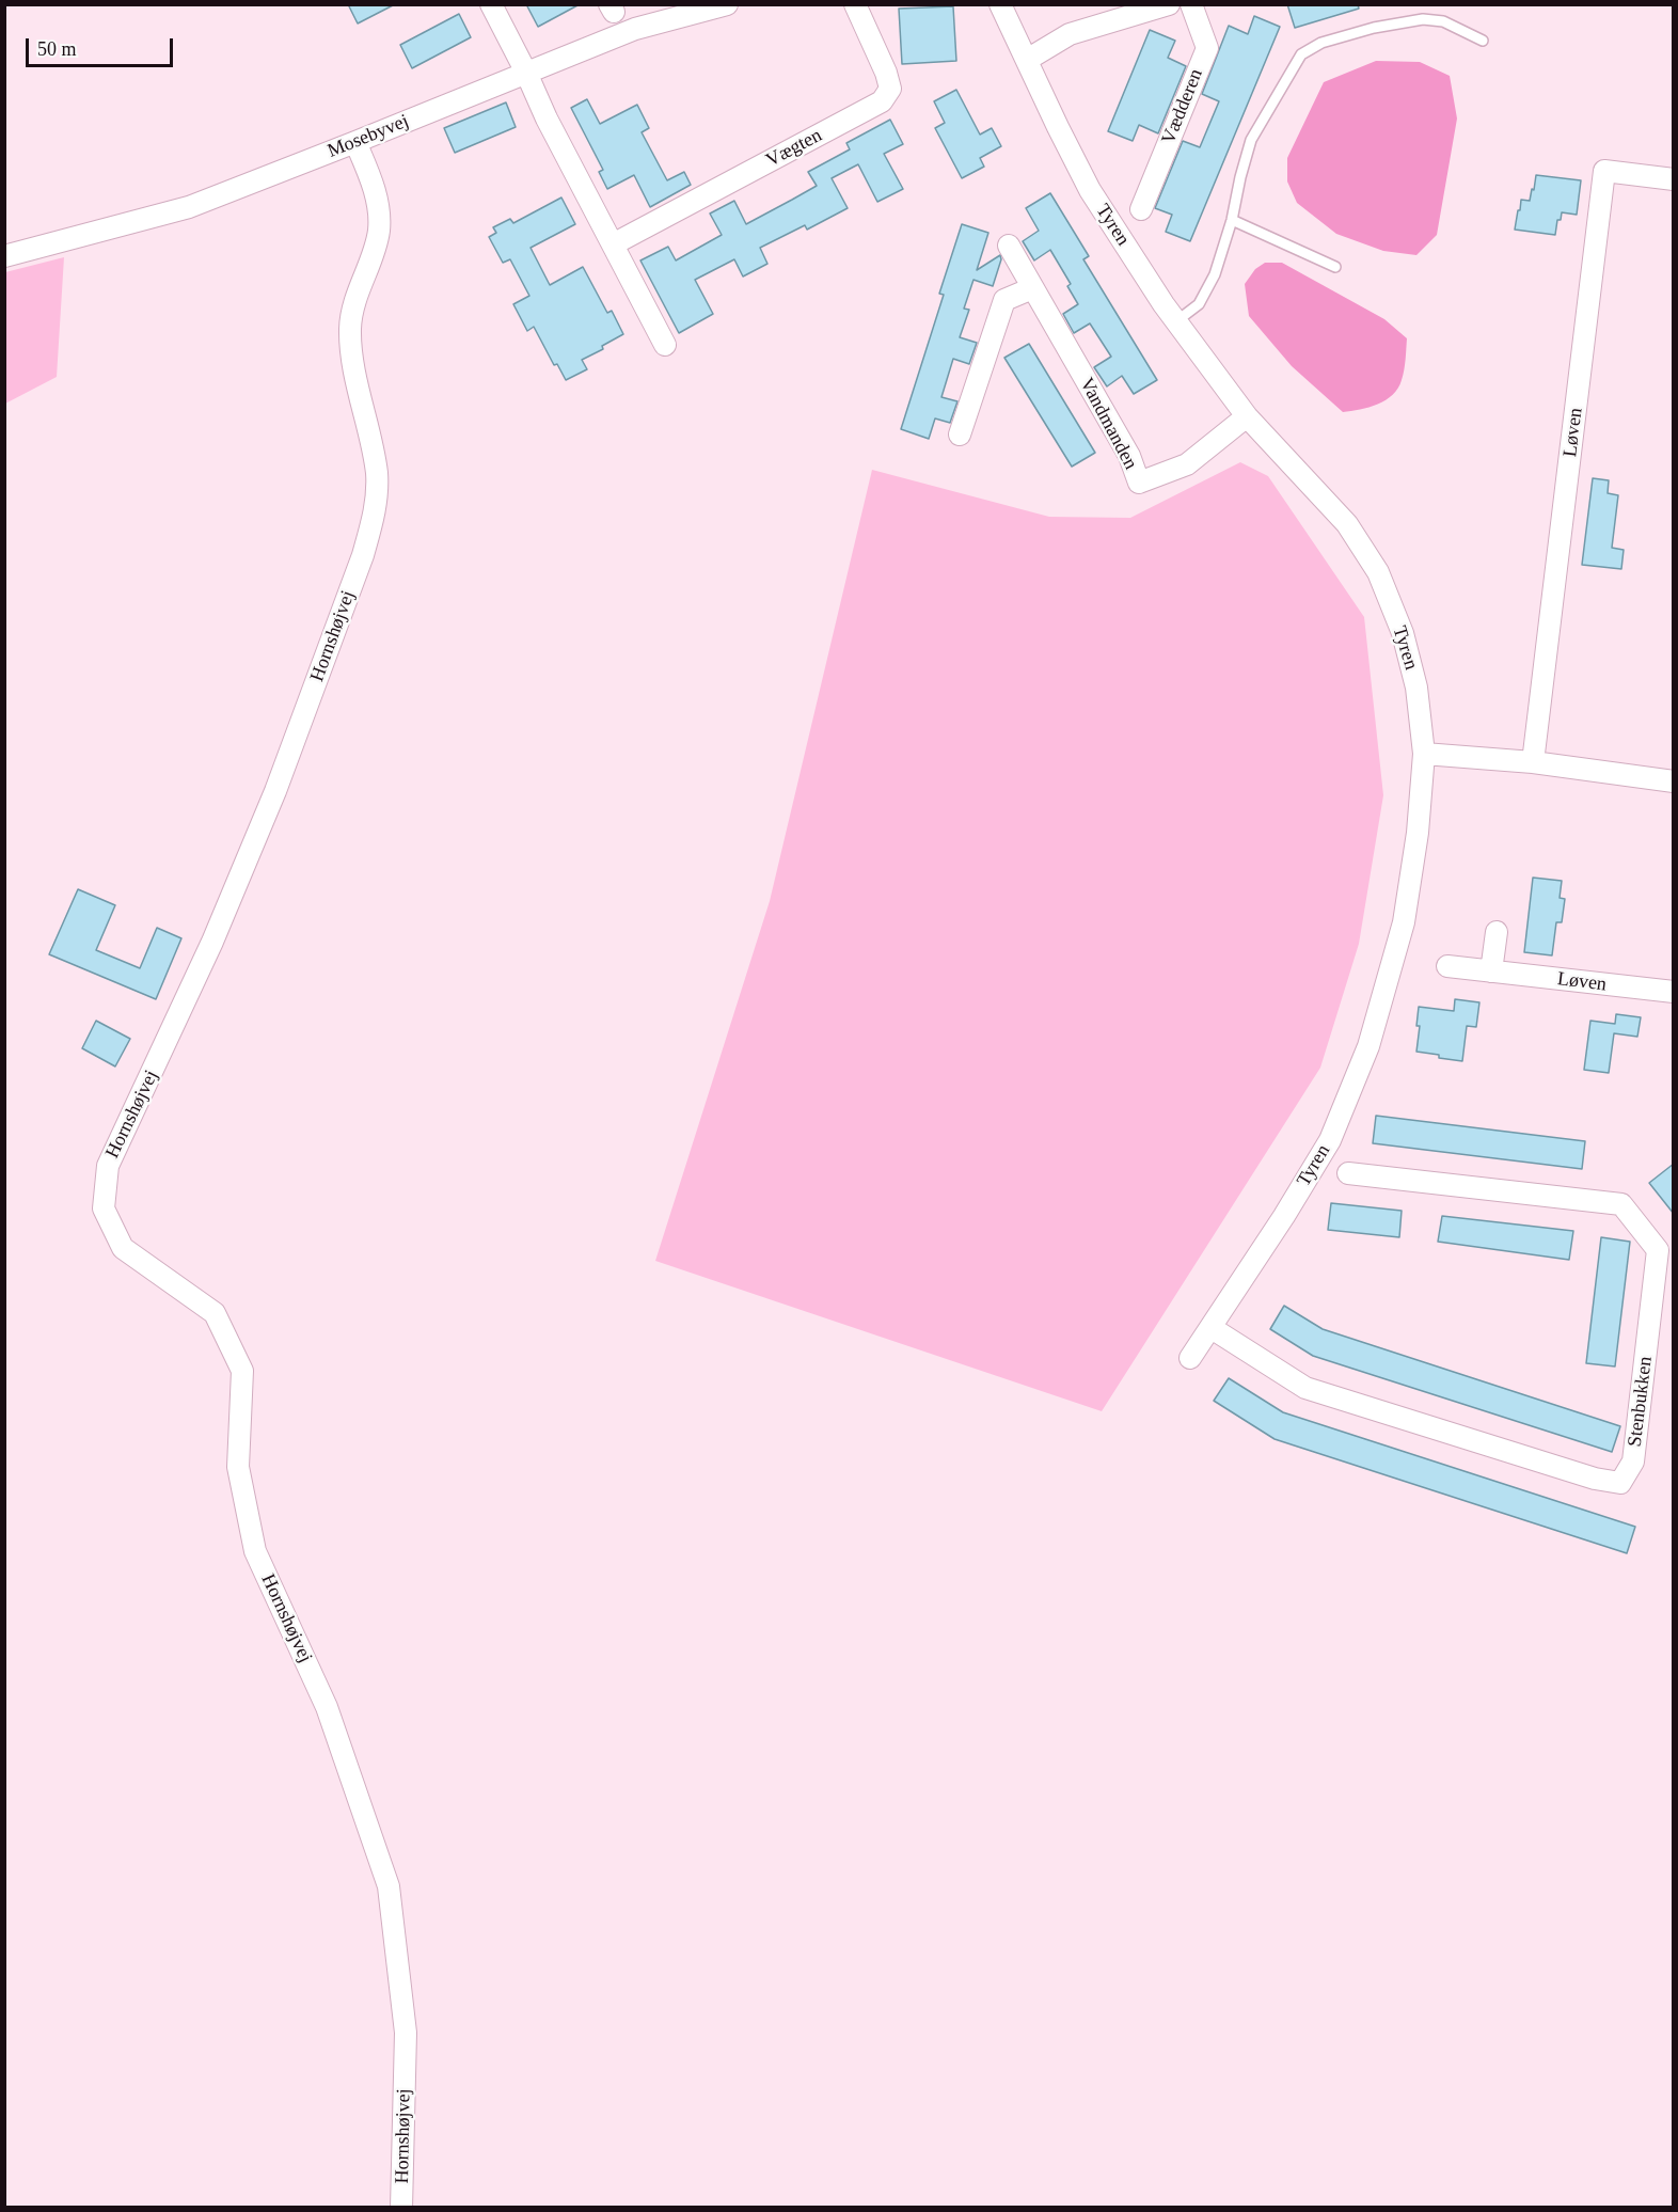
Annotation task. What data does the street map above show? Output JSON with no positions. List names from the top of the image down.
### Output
{
  "streets": {
    "street": [
      "Vædderen",
      "Mosebyvej",
      "Vægten",
      "Tyren",
      "Vandmanden",
      "Løven",
      "Hornshøjvej",
      "Stenbukken"
    ]
  },
  "crossings": [
    ["Mosebyvej", "Hornshøjvej"],
    ["Tyren", "Vandmanden"],
    ["Tyren", "Stenbukken"]
  ],
  "scale_bar": "50 m"
}
